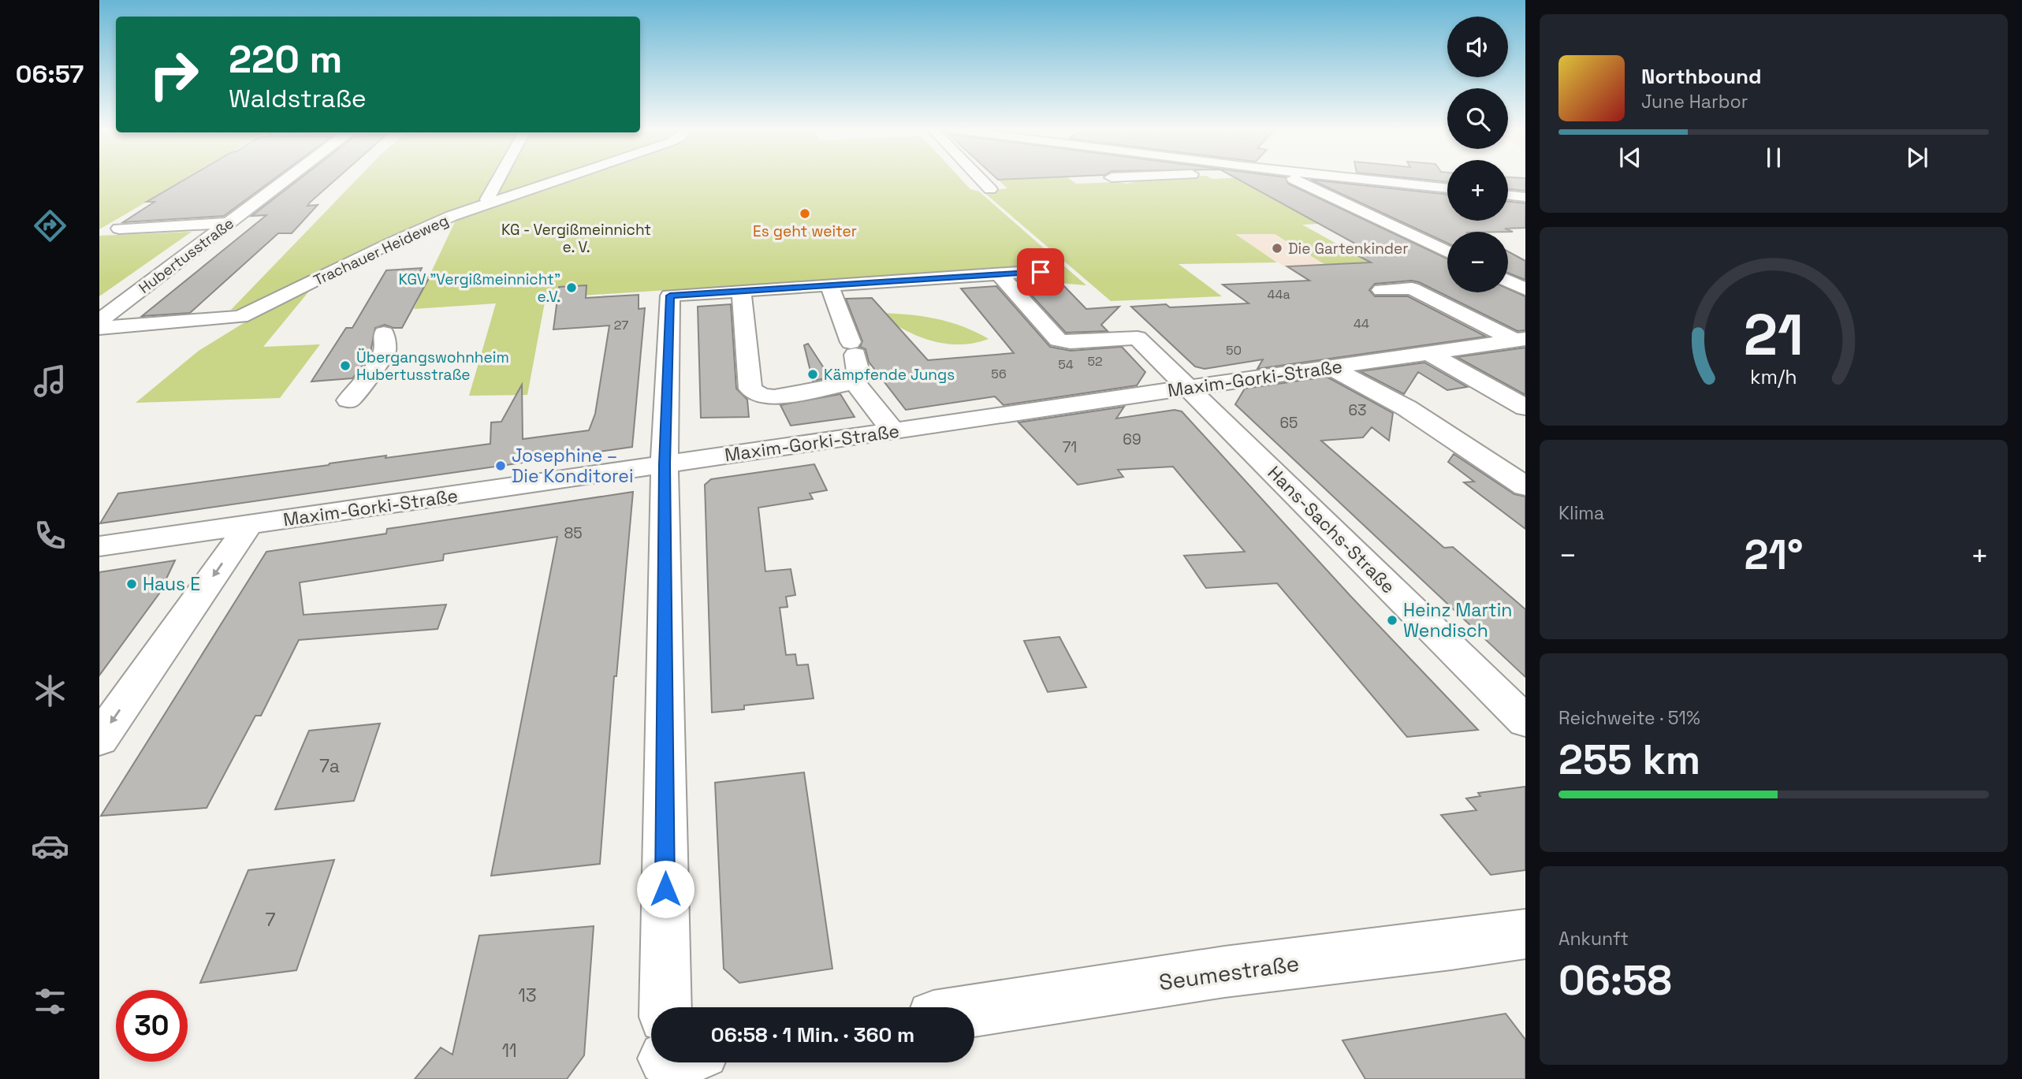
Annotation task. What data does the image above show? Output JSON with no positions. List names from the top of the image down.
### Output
{
  "streets": {
    "street": [
      "Trachauer Heideweg",
      "Hubertusstraße",
      "Maxim-Gorki-Straße",
      "Hans-Sachs-Straße",
      "Seumestraße"
    ]
  },
  "crossings": [
    ["Maxim-Gorki-Straße", "Hans-Sachs-Straße"]
  ],
  "parks": ["KG - Vergißmeinnicht e. V."],
  "places": [
    "Es geht weiter",
    "Die Gartenkinder",
    "KGV \"Vergißmeinnicht\" e.V.",
    "Übergangswohnheim Hubertusstraße",
    "Kämpfende Jungs",
    "Josephine – Die Konditorei",
    "Haus E",
    "Heinz Martin Wendisch"
  ],
  "house_numbers": [
    "44a",
    "44",
    "27",
    "50",
    "52",
    "54",
    "56",
    "63",
    "65",
    "69",
    "71",
    "85",
    "7a",
    "7",
    "13",
    "11"
  ],
  "page": {
    "tabs": "06:57",
    "map_buttons": ["+", "−"],
    "turn": ["220 m", "Waldstraße"],
    "song": ["Northbound", "June Harbor"],
    "tile": [
      "Klima",
      ["Reichweite · 51%", "255 km"],
      ["Ankunft", "06:58"]
    ],
    "heat": ["−", "21°", "+"],
    "limit": "30",
    "trip": "06:58 · 1 Min. · 360 m",
    "gauge": ["21", "km/h"]
  }
}
